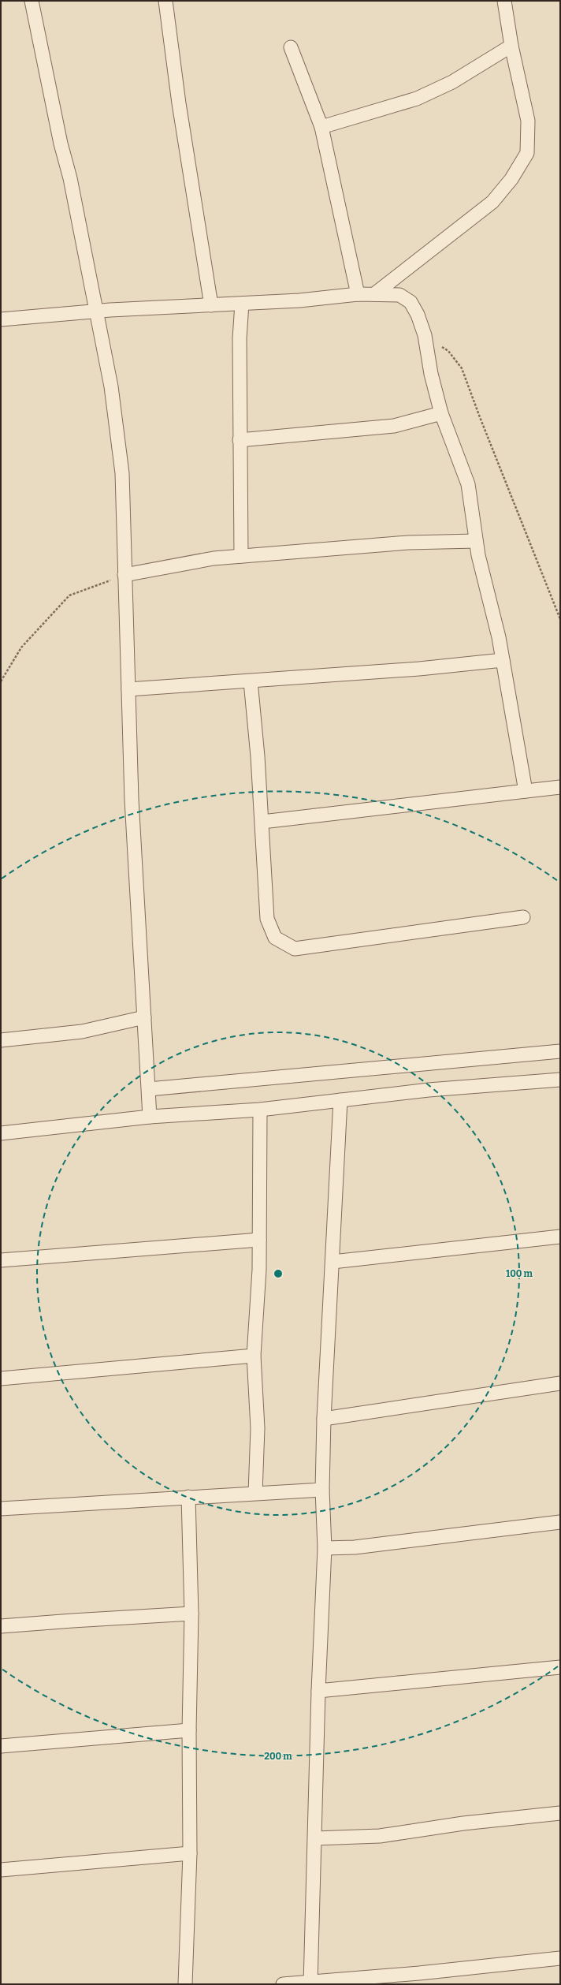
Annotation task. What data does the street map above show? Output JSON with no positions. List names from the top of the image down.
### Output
{
  "rings": ["100 m", "200 m"]
}
